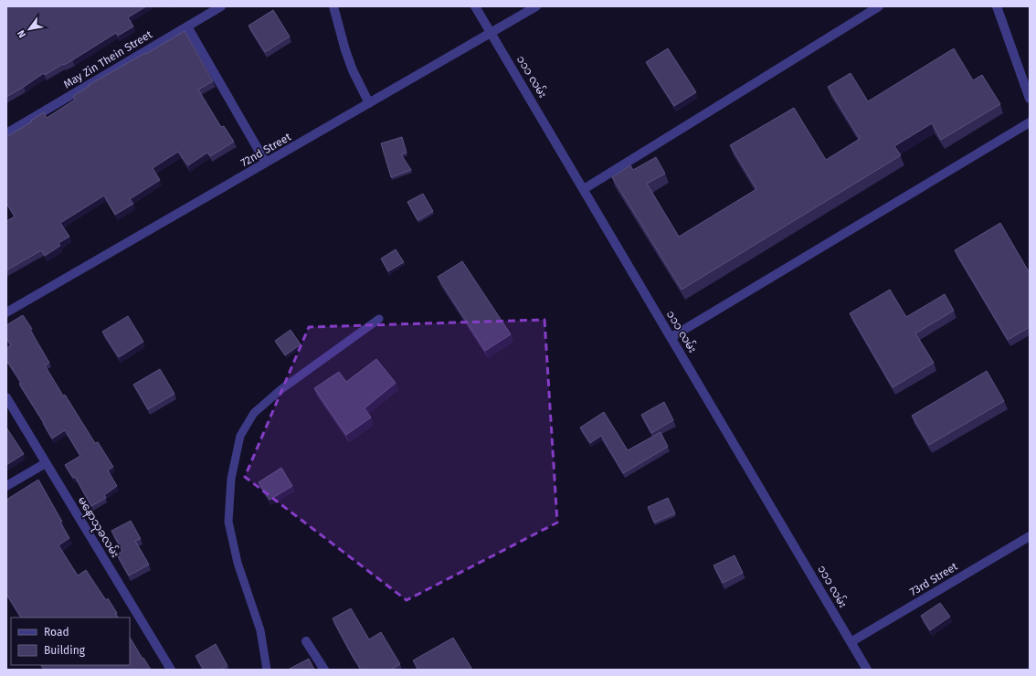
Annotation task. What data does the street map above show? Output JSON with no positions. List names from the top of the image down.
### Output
{
  "streets": {
    "street": [
      "May Zin Thein Street",
      "၁၁၁ လမ်း",
      "72nd Street",
      "မနောသုခလမ်း",
      "73rd Street"
    ]
  },
  "crossings": [
    ["၁၁၁ လမ်း", "72nd Street"],
    ["၁၁၁ လမ်း", "73rd Street"]
  ],
  "legend": ["Road", "Building"],
  "north": "bottom left"
}
